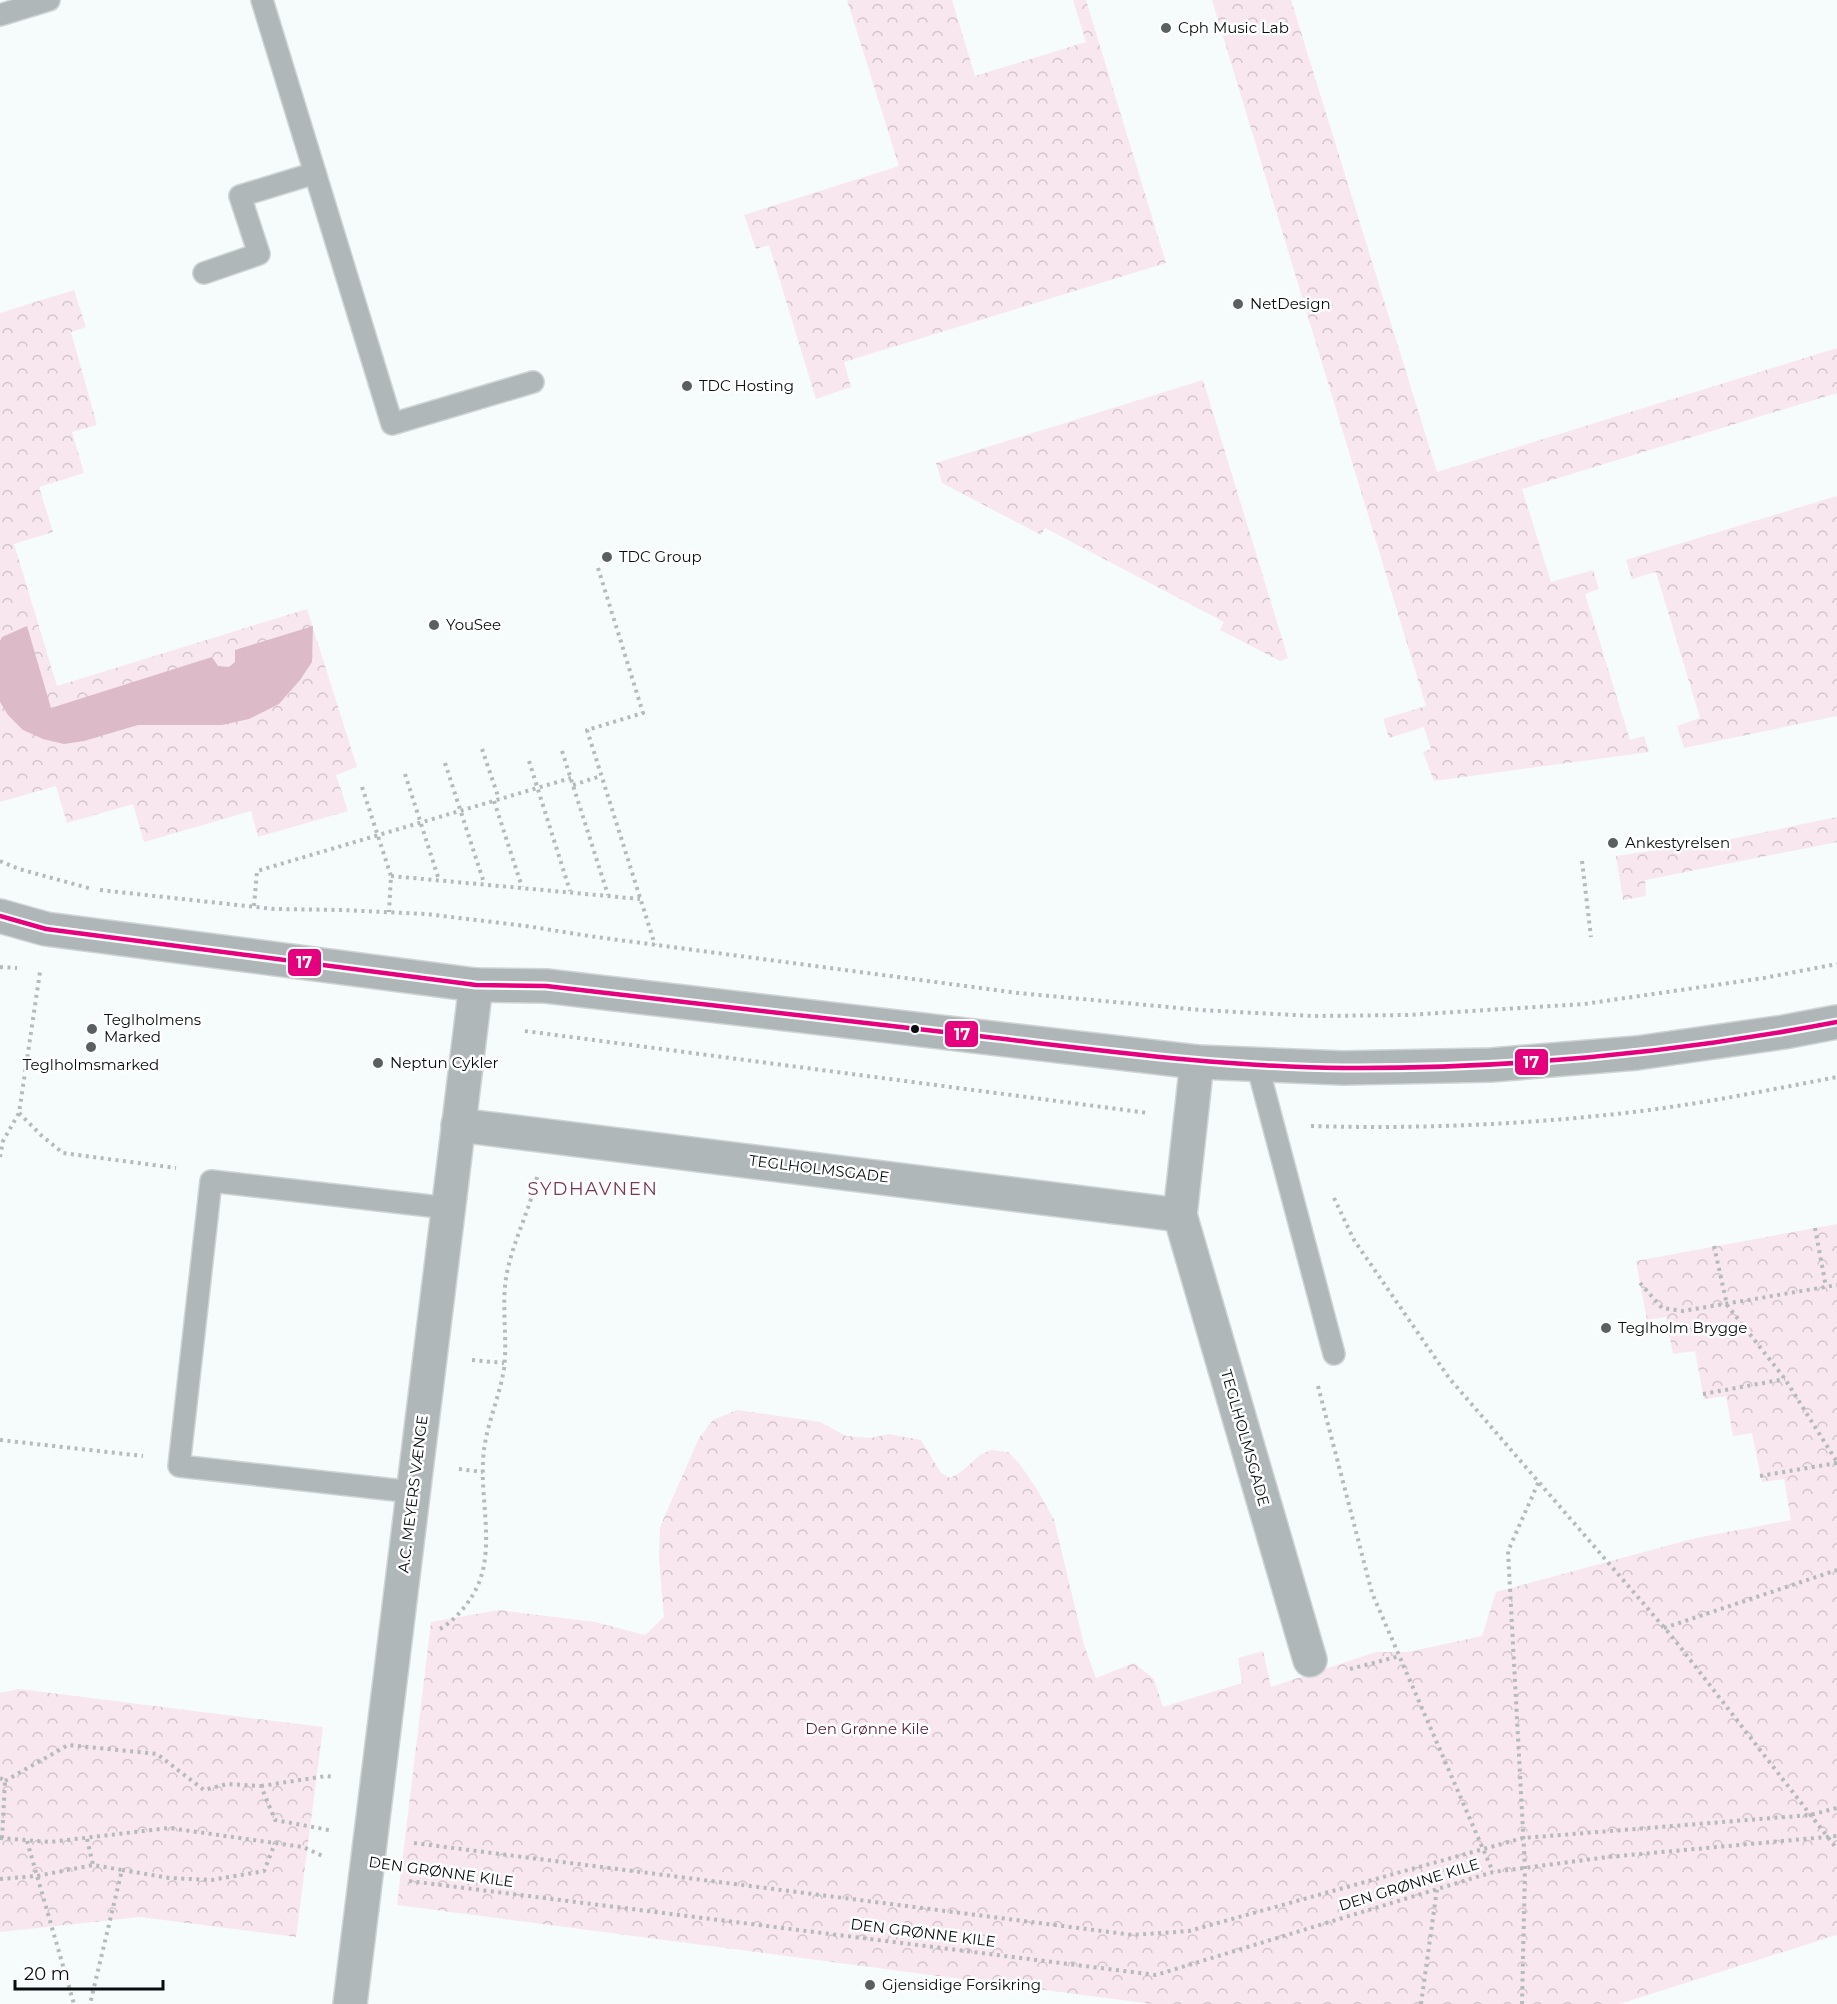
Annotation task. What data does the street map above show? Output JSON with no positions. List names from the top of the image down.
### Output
{
  "streets": {
    "street": ["TEGLHOLMSGADE", "A.C. MEYERS VÆNGE"],
    "path": ["DEN GRØNNE KILE"]
  },
  "crossings": [
    ["TEGLHOLMSGADE", "A.C. MEYERS VÆNGE"],
    ["A.C. MEYERS VÆNGE", "DEN GRØNNE KILE"]
  ],
  "districts": ["SYDHAVNEN"],
  "parks": ["Den Grønne Kile"],
  "places": [
    "Cph Music Lab",
    "NetDesign",
    "TDC Hosting",
    "TDC Group",
    "YouSee",
    "Ankestyrelsen",
    "Teglholmens Marked",
    "Teglholmsmarked",
    "Neptun Cykler",
    "Teglholm Brygge",
    "Gjensidige Forsikring"
  ],
  "lines": ["transit line 17"],
  "scale_bar": "20 m"
}
